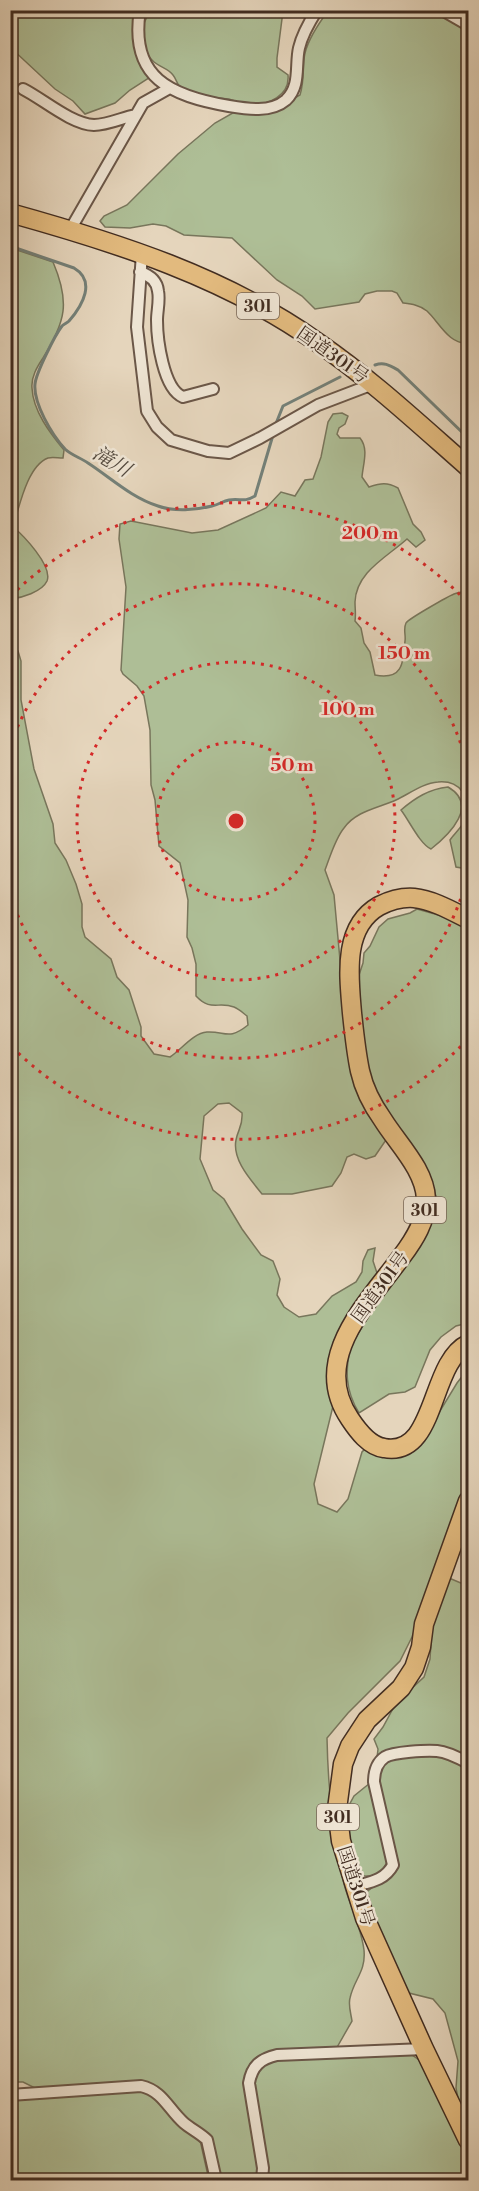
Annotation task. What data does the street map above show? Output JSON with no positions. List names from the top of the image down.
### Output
{
  "streets": {
    "highway": ["301", "国道301号"]
  },
  "water": ["滝川"],
  "rings": [
    "200 m",
    "150 m",
    "100 m",
    "50 m"
  ]
}
